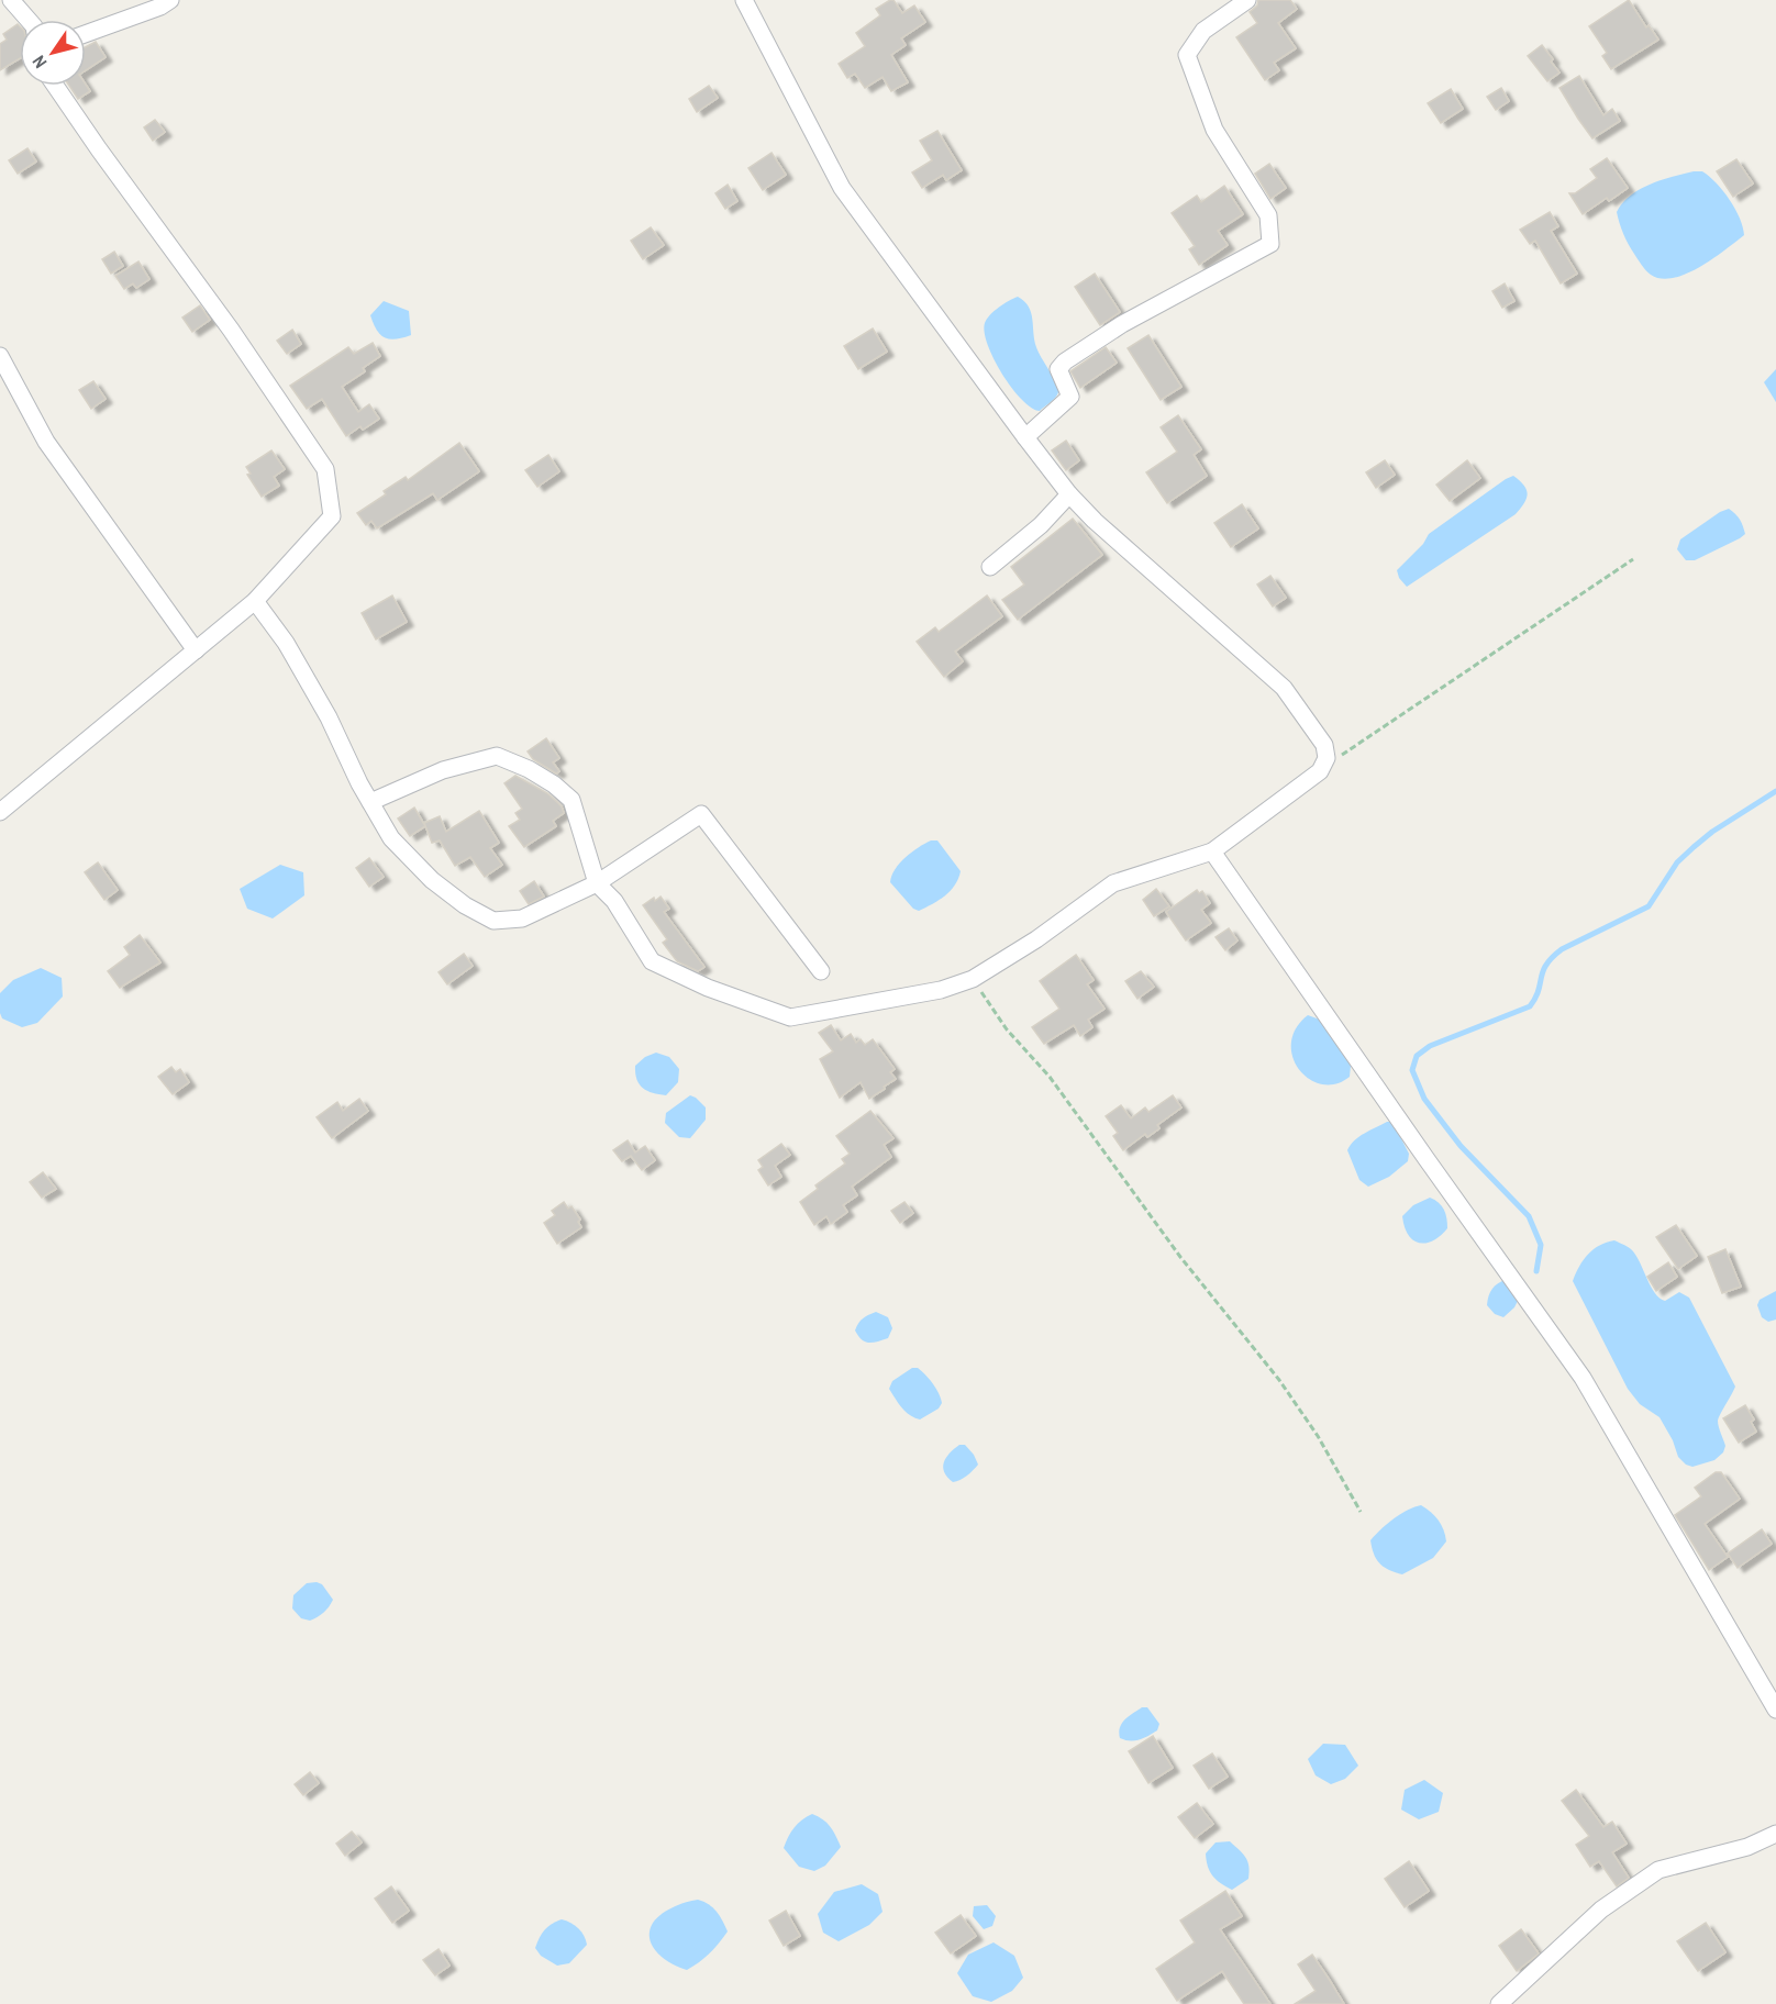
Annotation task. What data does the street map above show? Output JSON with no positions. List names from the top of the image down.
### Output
{
  "north": "bottom left"
}
